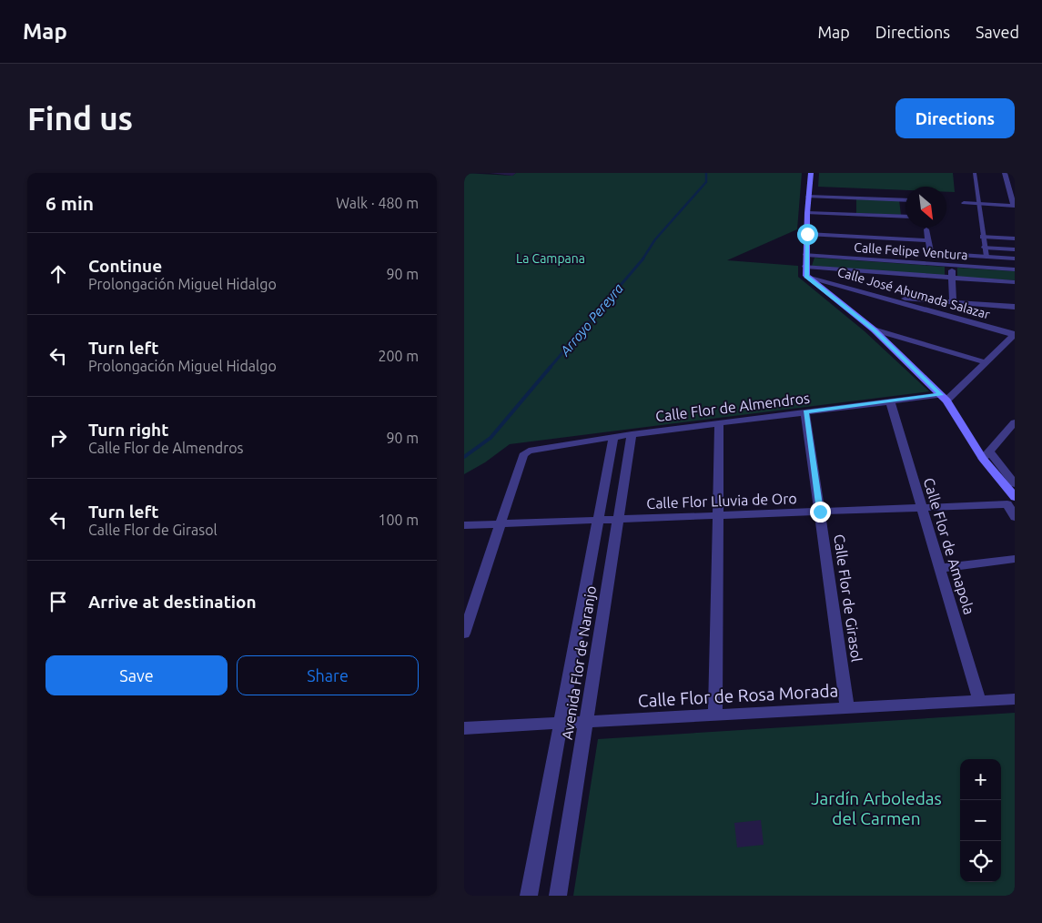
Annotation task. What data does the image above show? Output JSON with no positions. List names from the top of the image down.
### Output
{
  "streets": {
    "street": [
      "Calle Felipe Ventura",
      "Calle José Ahumada Salazar",
      "Calle Flor de Almendros",
      "Calle Flor Lluvia de Oro",
      "Calle Flor de Amapola",
      "Calle Flor de Girasol",
      "Avenida Flor de Naranjo",
      "Calle Flor de Rosa Morada"
    ]
  },
  "crossings": [
    ["Calle Flor de Almendros", "Calle Flor Lluvia de Oro"],
    ["Calle Flor de Almendros", "Calle Flor de Amapola"],
    ["Calle Flor de Almendros", "Calle Flor de Girasol"],
    ["Calle Flor de Almendros", "Avenida Flor de Naranjo"],
    ["Calle Flor Lluvia de Oro", "Calle Flor de Amapola"],
    ["Calle Flor Lluvia de Oro", "Calle Flor de Girasol"],
    ["Calle Flor Lluvia de Oro", "Avenida Flor de Naranjo"],
    ["Calle Flor de Amapola", "Calle Flor de Rosa Morada"],
    ["Calle Flor de Girasol", "Calle Flor de Rosa Morada"],
    ["Avenida Flor de Naranjo", "Calle Flor de Rosa Morada"]
  ],
  "water": ["Arroyo Pereyra"],
  "parks": ["La Campana", "Jardín Arboledas del Carmen"],
  "north": "bottom right",
  "page": {
    "header": "Map",
    "nav": ["Map", "Directions", "Saved"],
    "buttons": [
      "Directions",
      ["Save", "Share"]
    ],
    "title": "Find us",
    "heading": ["6 min", "Walk · 480 m"],
    "list": [
      ["Continue", "Prolongación Miguel Hidalgo", "90 m"],
      ["Turn left", "Prolongación Miguel Hidalgo", "200 m"],
      ["Turn right", "Calle Flor de Almendros", "90 m"],
      ["Turn left", "Calle Flor de Girasol", "100 m"],
      "Arrive at destination"
    ],
    "map_buttons": ["+", "−"]
  }
}
